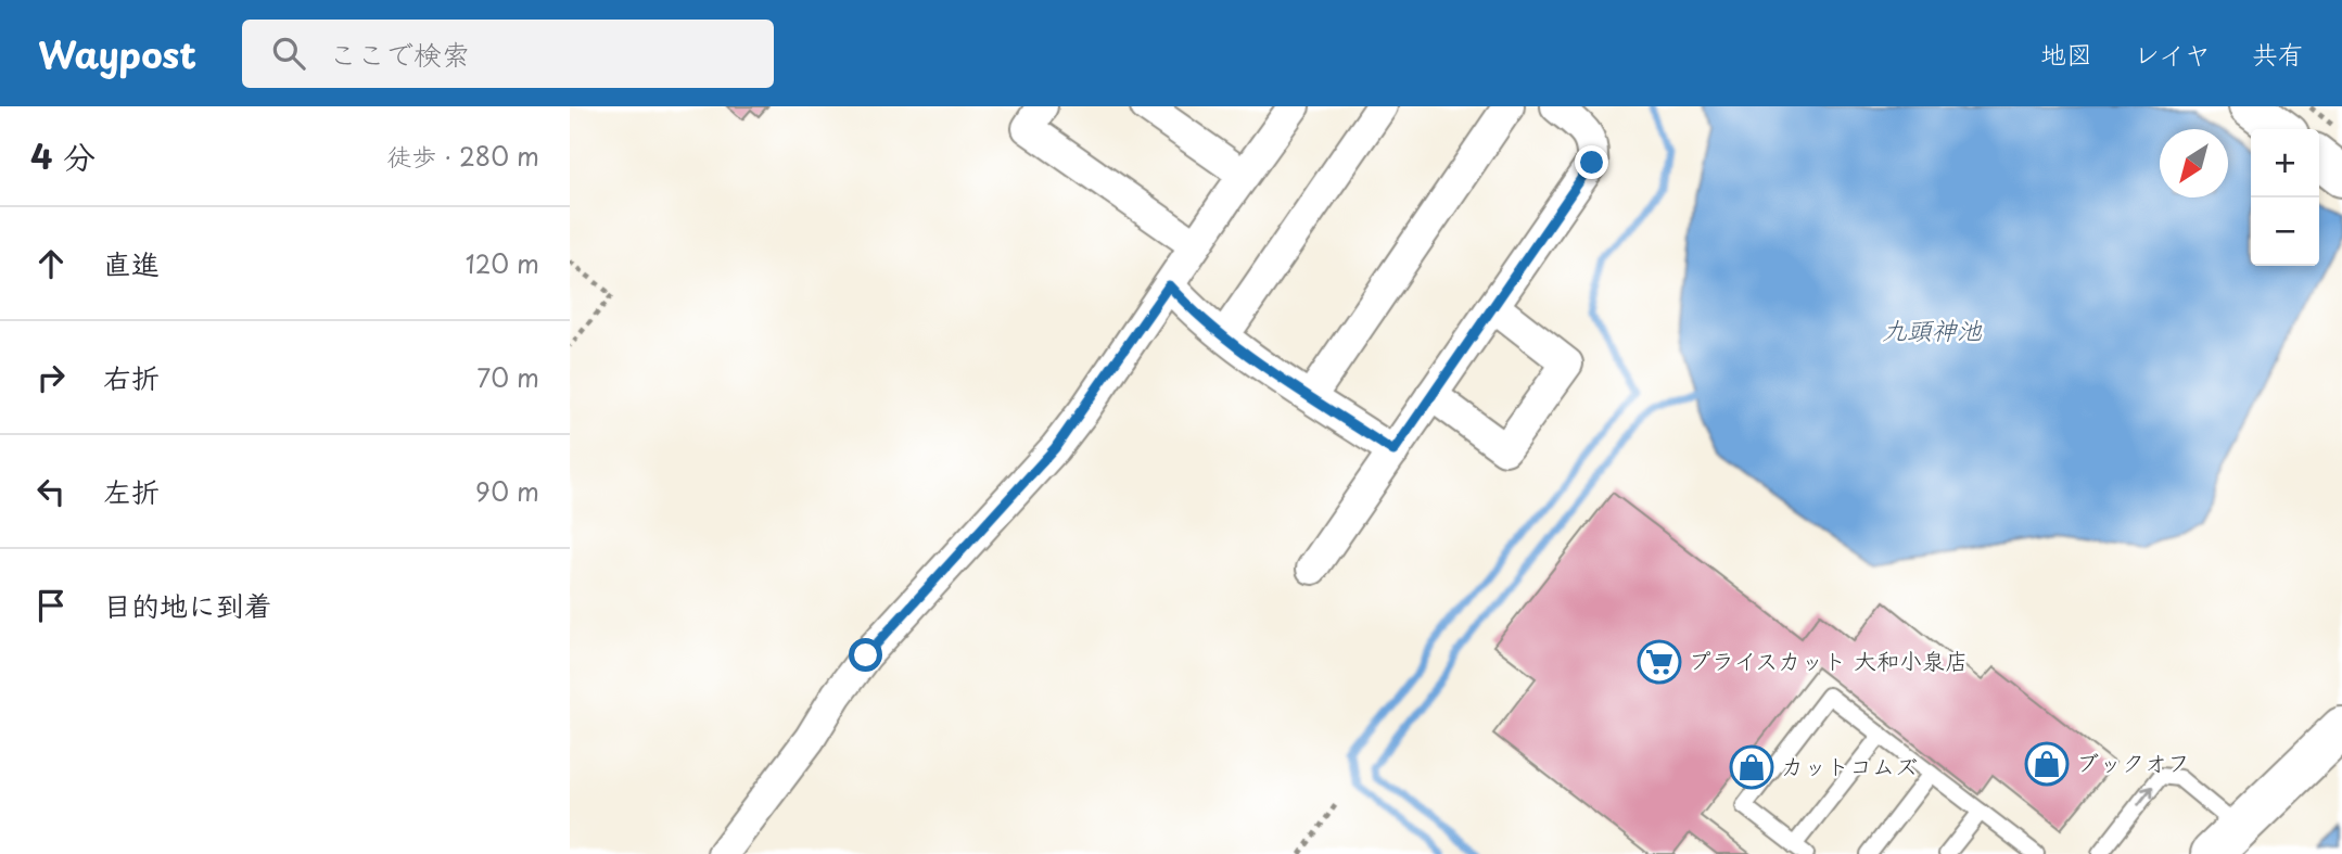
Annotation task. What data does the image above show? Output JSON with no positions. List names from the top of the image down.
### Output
{
  "water": ["九頭神池"],
  "places": {
    "supermarket": ["プライスカット 大和小泉店"],
    "shop": ["ブックオフ", "カットコムズ"]
  },
  "north": "bottom left",
  "page": {
    "header": "Waypost",
    "search": "ここで検索",
    "nav": ["地図", "レイヤ", "共有"],
    "heading": ["4 分", "徒歩 · 280 m"],
    "map_buttons": ["+", "−"],
    "list": [
      ["直進", "120 m"],
      ["右折", "70 m"],
      ["左折", "90 m"],
      "目的地に到着"
    ]
  }
}
